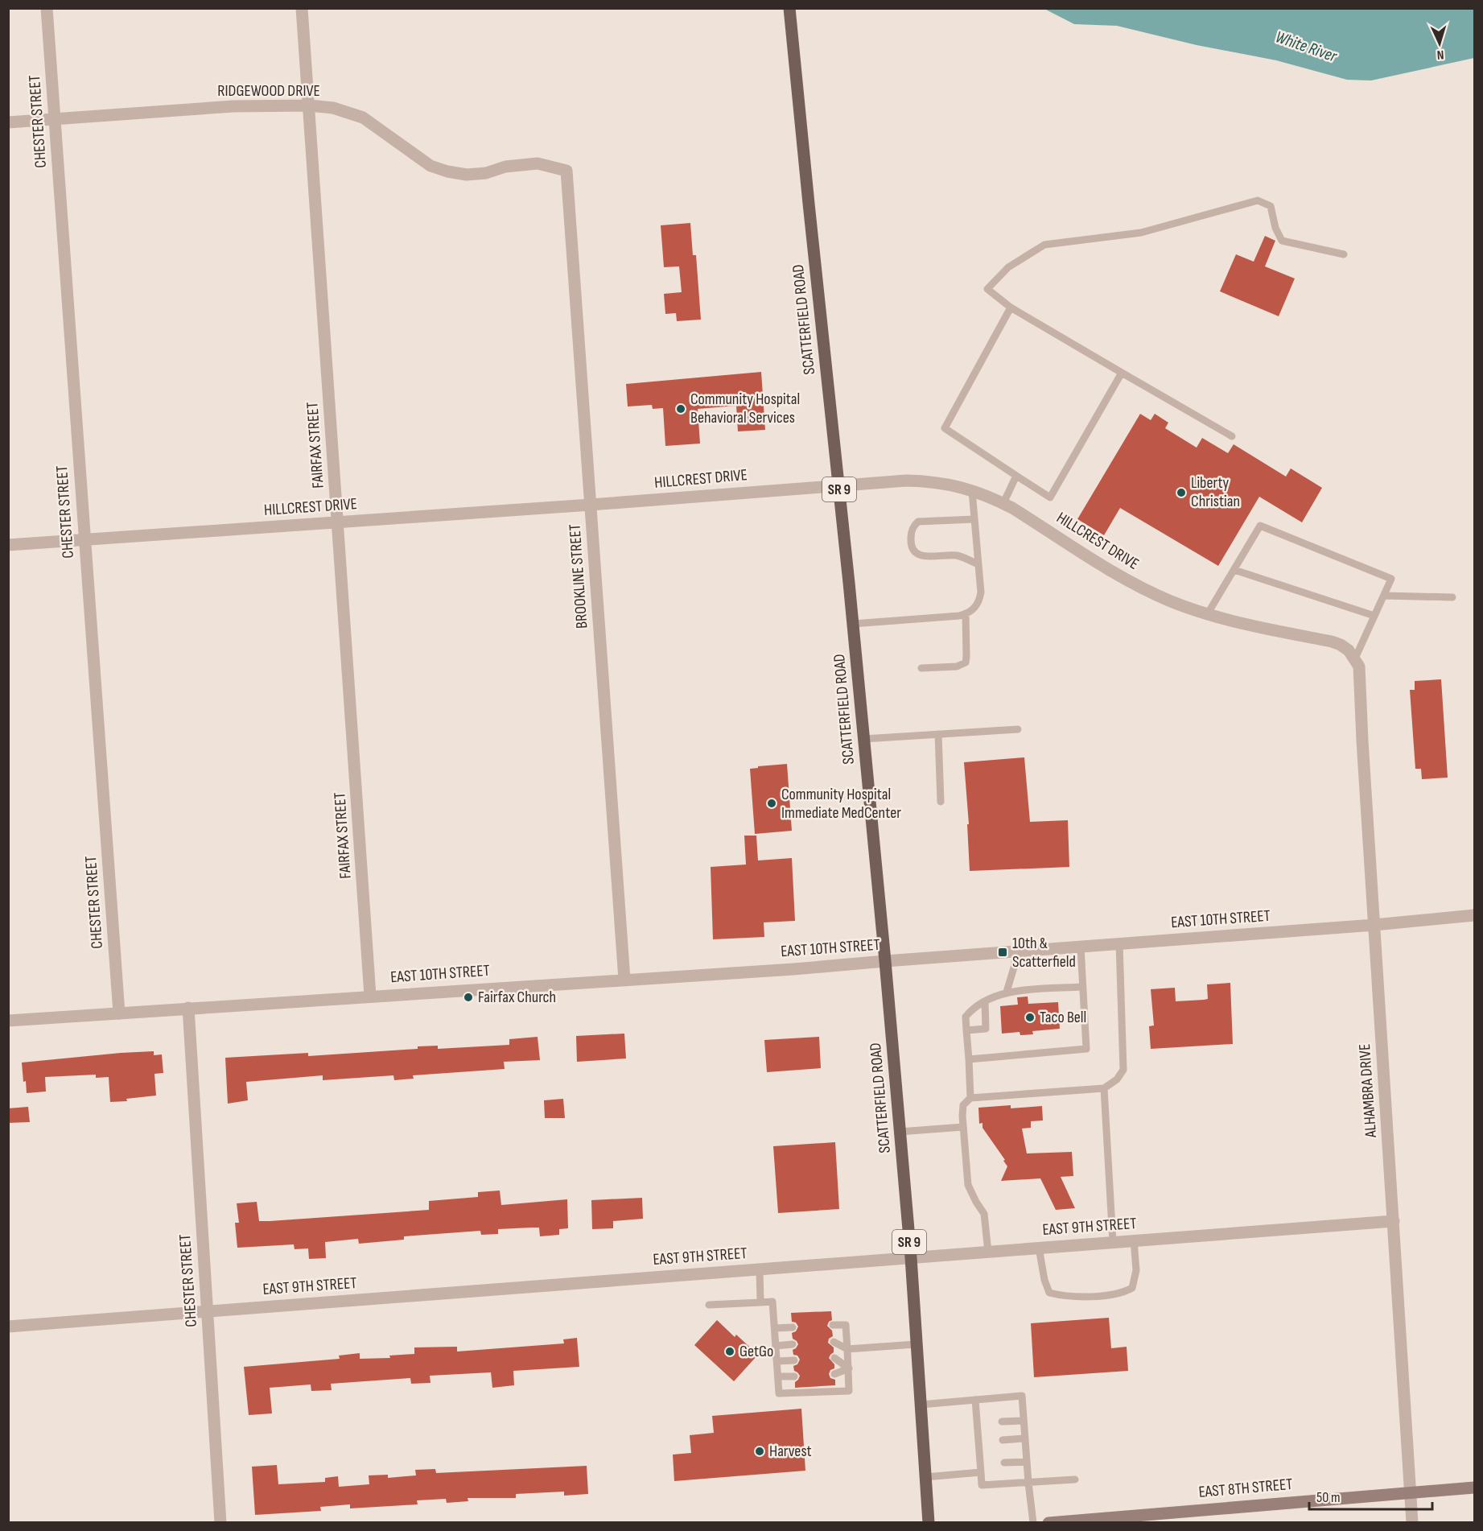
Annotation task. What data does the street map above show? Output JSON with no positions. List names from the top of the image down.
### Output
{
  "streets": {
    "main road": ["SCATTERFIELD ROAD", "SR 9", "EAST 8TH STREET"],
    "street": [
      "RIDGEWOOD DRIVE",
      "CHESTER STREET",
      "FAIRFAX STREET",
      "HILLCREST DRIVE",
      "BROOKLINE STREET",
      "EAST 10TH STREET",
      "ALHAMBRA DRIVE",
      "EAST 9TH STREET"
    ]
  },
  "crossings": [
    ["RIDGEWOOD DRIVE", "CHESTER STREET"],
    ["RIDGEWOOD DRIVE", "FAIRFAX STREET"],
    ["RIDGEWOOD DRIVE", "BROOKLINE STREET"],
    ["CHESTER STREET", "HILLCREST DRIVE"],
    ["CHESTER STREET", "EAST 10TH STREET"],
    ["CHESTER STREET", "EAST 9TH STREET"],
    ["SCATTERFIELD ROAD", "HILLCREST DRIVE"],
    ["SCATTERFIELD ROAD", "EAST 10TH STREET"],
    ["SCATTERFIELD ROAD", "EAST 9TH STREET"],
    ["FAIRFAX STREET", "HILLCREST DRIVE"],
    ["FAIRFAX STREET", "EAST 10TH STREET"],
    ["HILLCREST DRIVE", "BROOKLINE STREET"],
    ["HILLCREST DRIVE", "ALHAMBRA DRIVE"],
    ["BROOKLINE STREET", "EAST 10TH STREET"],
    ["EAST 10TH STREET", "ALHAMBRA DRIVE"],
    ["ALHAMBRA DRIVE", "EAST 9TH STREET"],
    ["ALHAMBRA DRIVE", "EAST 8TH STREET"]
  ],
  "water": ["White River"],
  "places": {
    "other": [
      "Community Hospital Behavioral Services",
      "Liberty Christian",
      "Community Hospital Immediate MedCenter",
      "Fairfax Church",
      "Taco Bell",
      "GetGo",
      "Harvest"
    ],
    "transit": ["10th & Scatterfield"]
  },
  "scale_bar": "50 m",
  "north": "bottom"
}
